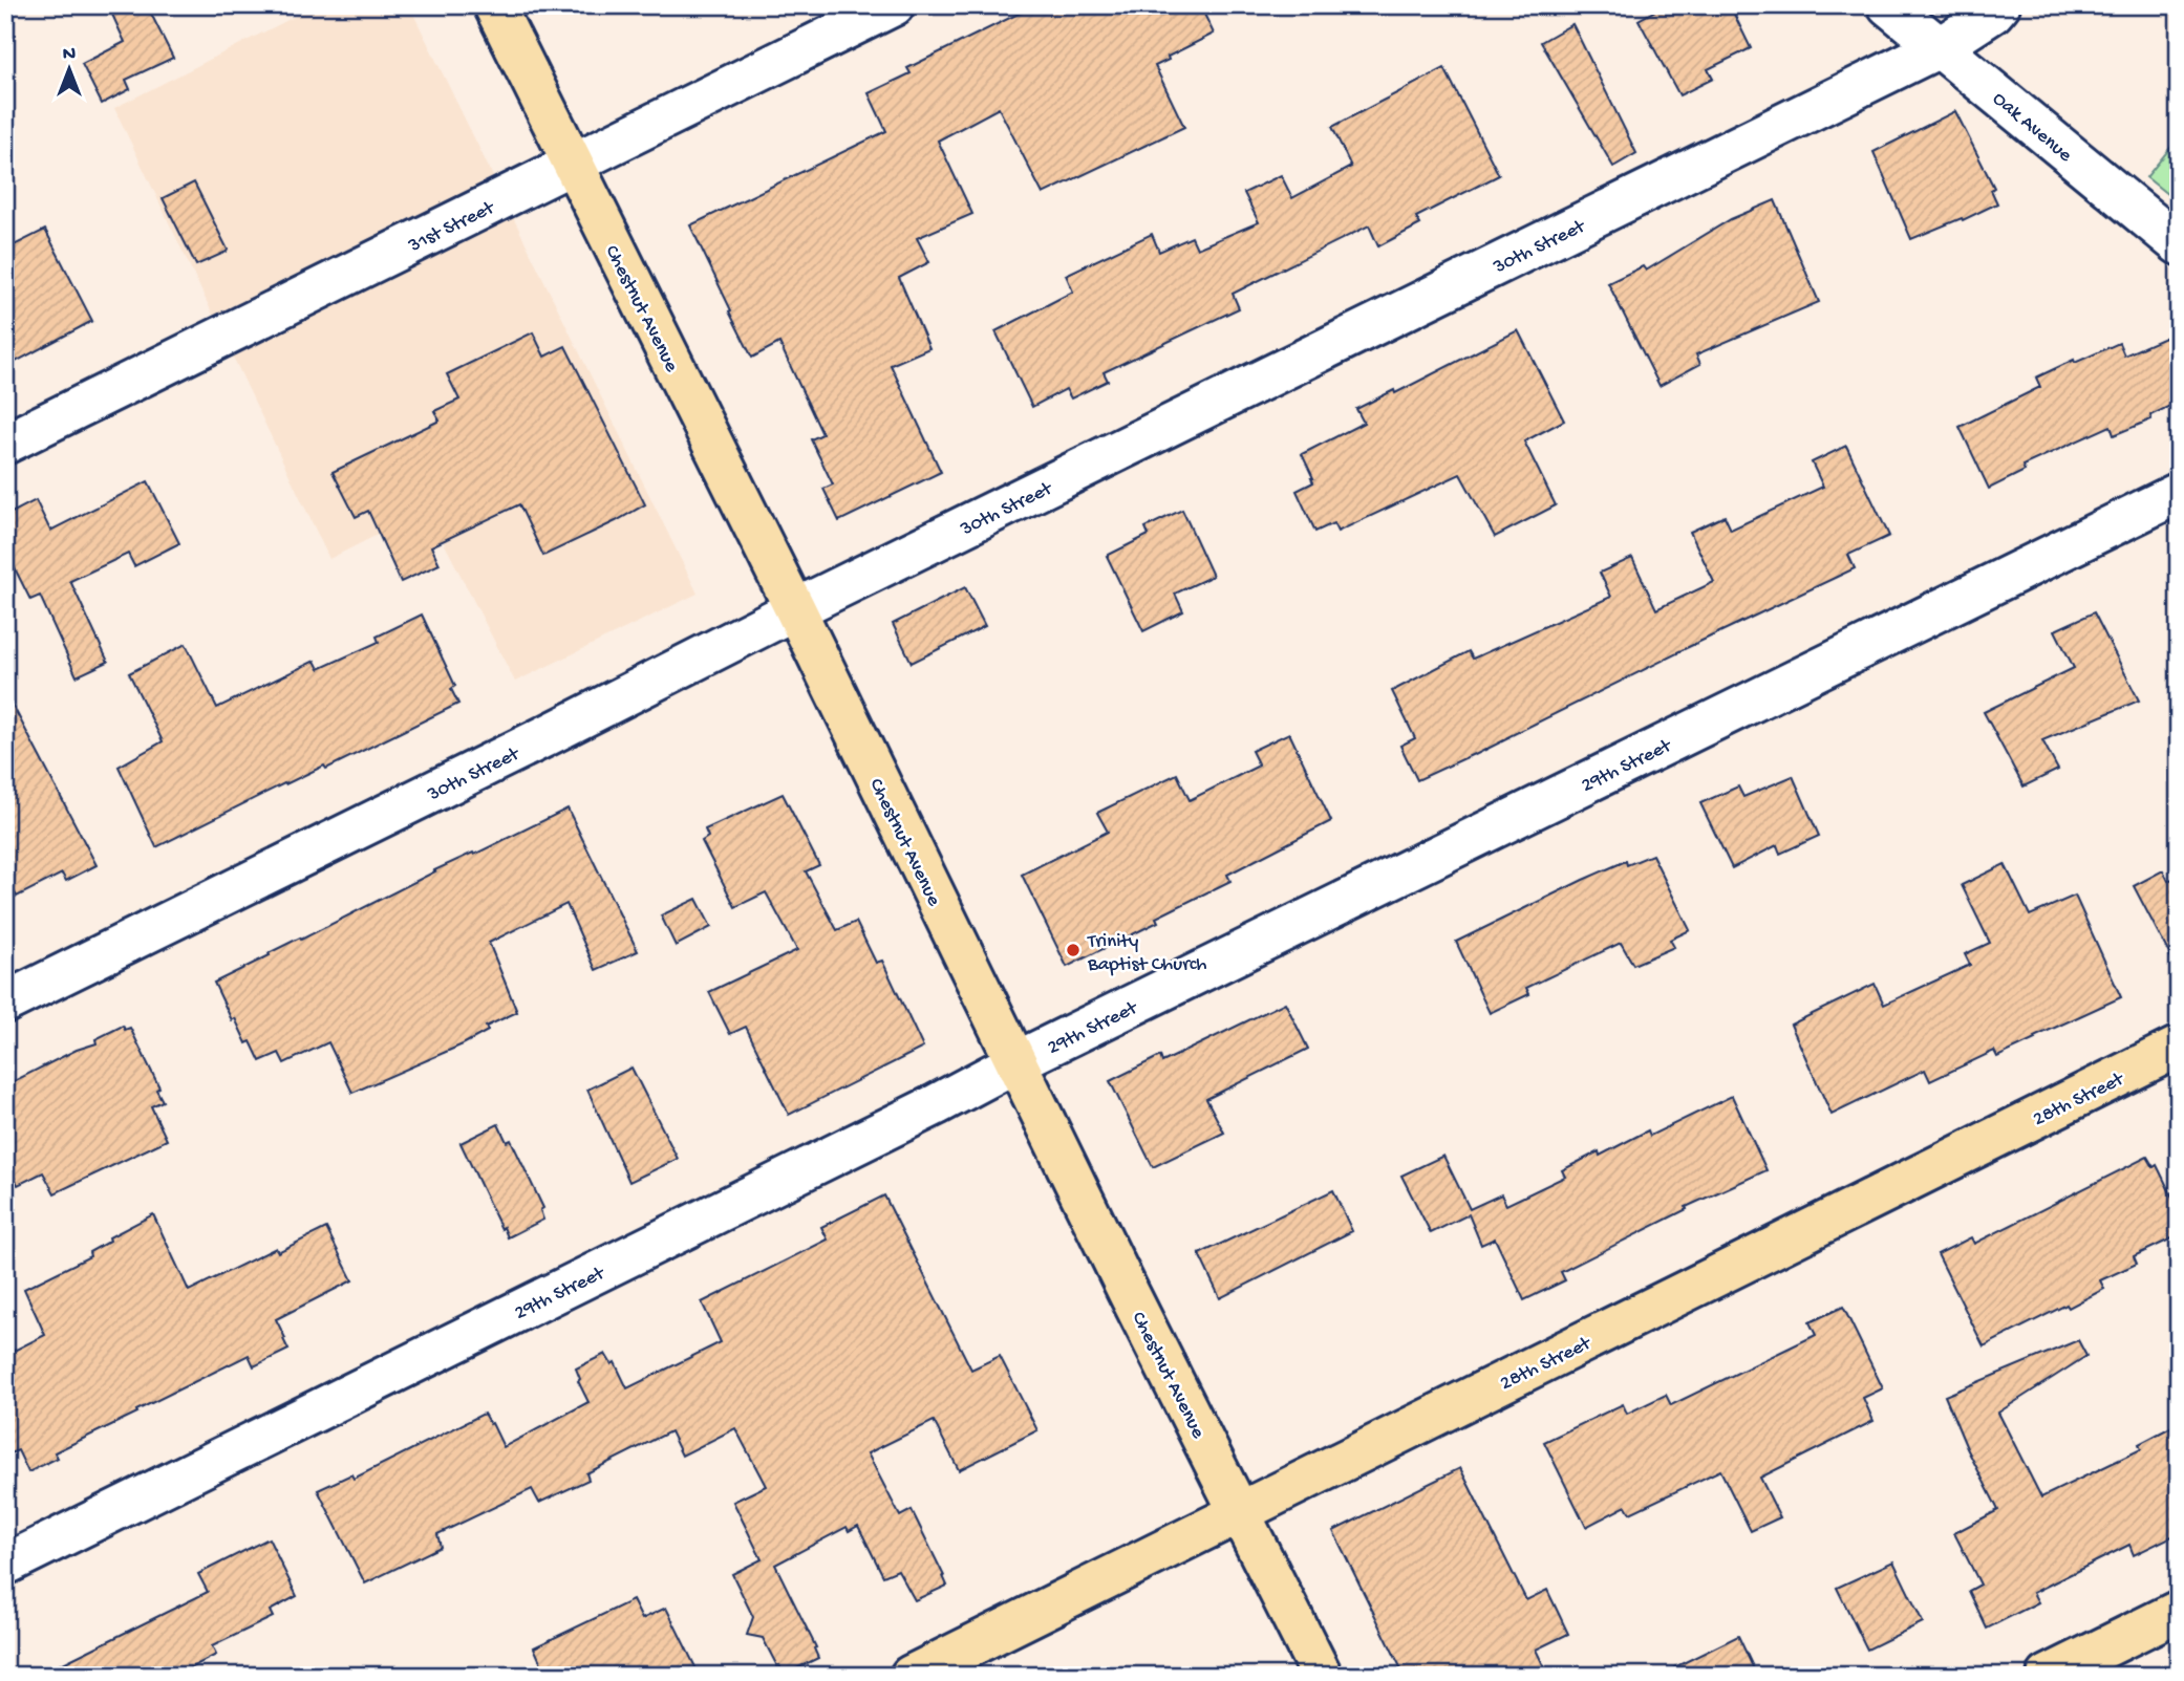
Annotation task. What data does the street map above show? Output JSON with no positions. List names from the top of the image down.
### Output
{
  "streets": {
    "main road": ["Chestnut Avenue", "28th Street"],
    "street": [
      "Oak Avenue",
      "31st Street",
      "30th Street",
      "29th Street"
    ]
  },
  "crossings": [
    ["Oak Avenue", "30th Street"],
    ["31st Street", "Chestnut Avenue"],
    ["30th Street", "Chestnut Avenue"],
    ["Chestnut Avenue", "29th Street"],
    ["Chestnut Avenue", "28th Street"]
  ],
  "places": ["Trinity Baptist Church"],
  "north": "top"
}
